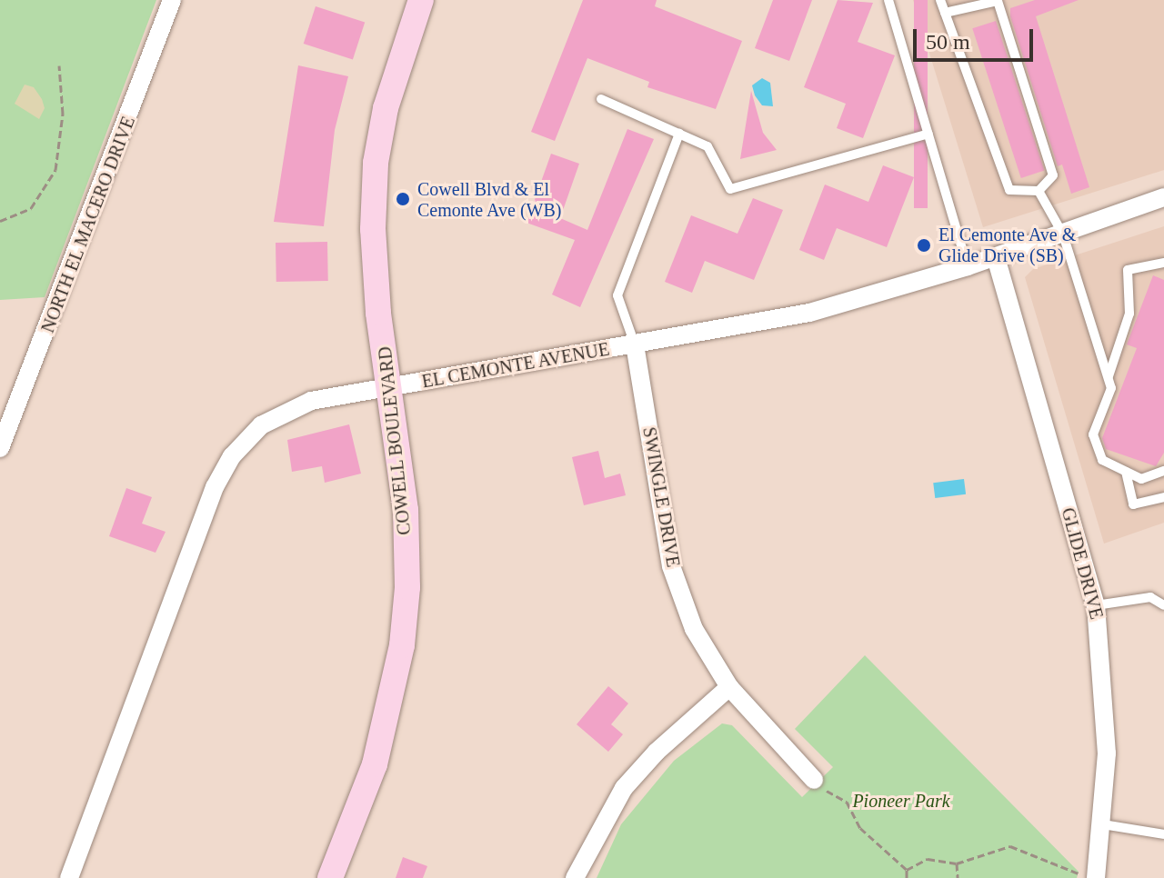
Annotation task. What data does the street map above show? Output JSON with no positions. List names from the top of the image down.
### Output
{
  "streets": {
    "street": [
      "NORTH EL MACERO DRIVE",
      "EL CEMONTE AVENUE",
      "COWELL BOULEVARD",
      "SWINGLE DRIVE",
      "GLIDE DRIVE"
    ]
  },
  "crossings": [
    ["EL CEMONTE AVENUE", "COWELL BOULEVARD"],
    ["EL CEMONTE AVENUE", "SWINGLE DRIVE"],
    ["EL CEMONTE AVENUE", "GLIDE DRIVE"]
  ],
  "parks": ["Pioneer Park"],
  "places": ["Cowell Blvd & El Cemonte Ave (WB)", "El Cemonte Ave & Glide Drive (SB)"],
  "scale_bar": "50 m"
}
